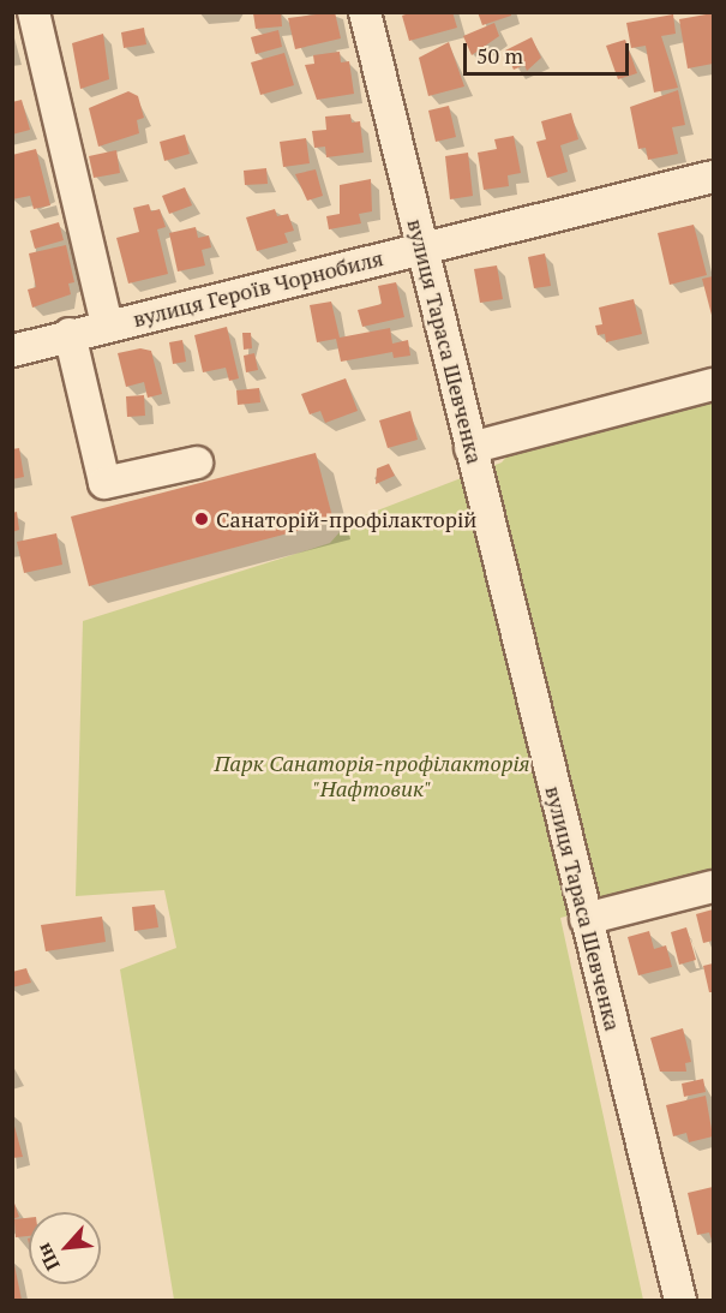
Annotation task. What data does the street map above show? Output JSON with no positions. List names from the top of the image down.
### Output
{
  "streets": {
    "street": ["вулиця Героїв Чорнобиля", "вулиця Тараса Шевченка"]
  },
  "crossings": [
    ["вулиця Героїв Чорнобиля", "вулиця Тараса Шевченка"]
  ],
  "parks": ["Парк Санаторія-профілакторія \"Нафтовик\""],
  "places": ["Санаторій-профілакторій"],
  "scale_bar": "50 m",
  "north": "bottom left"
}
